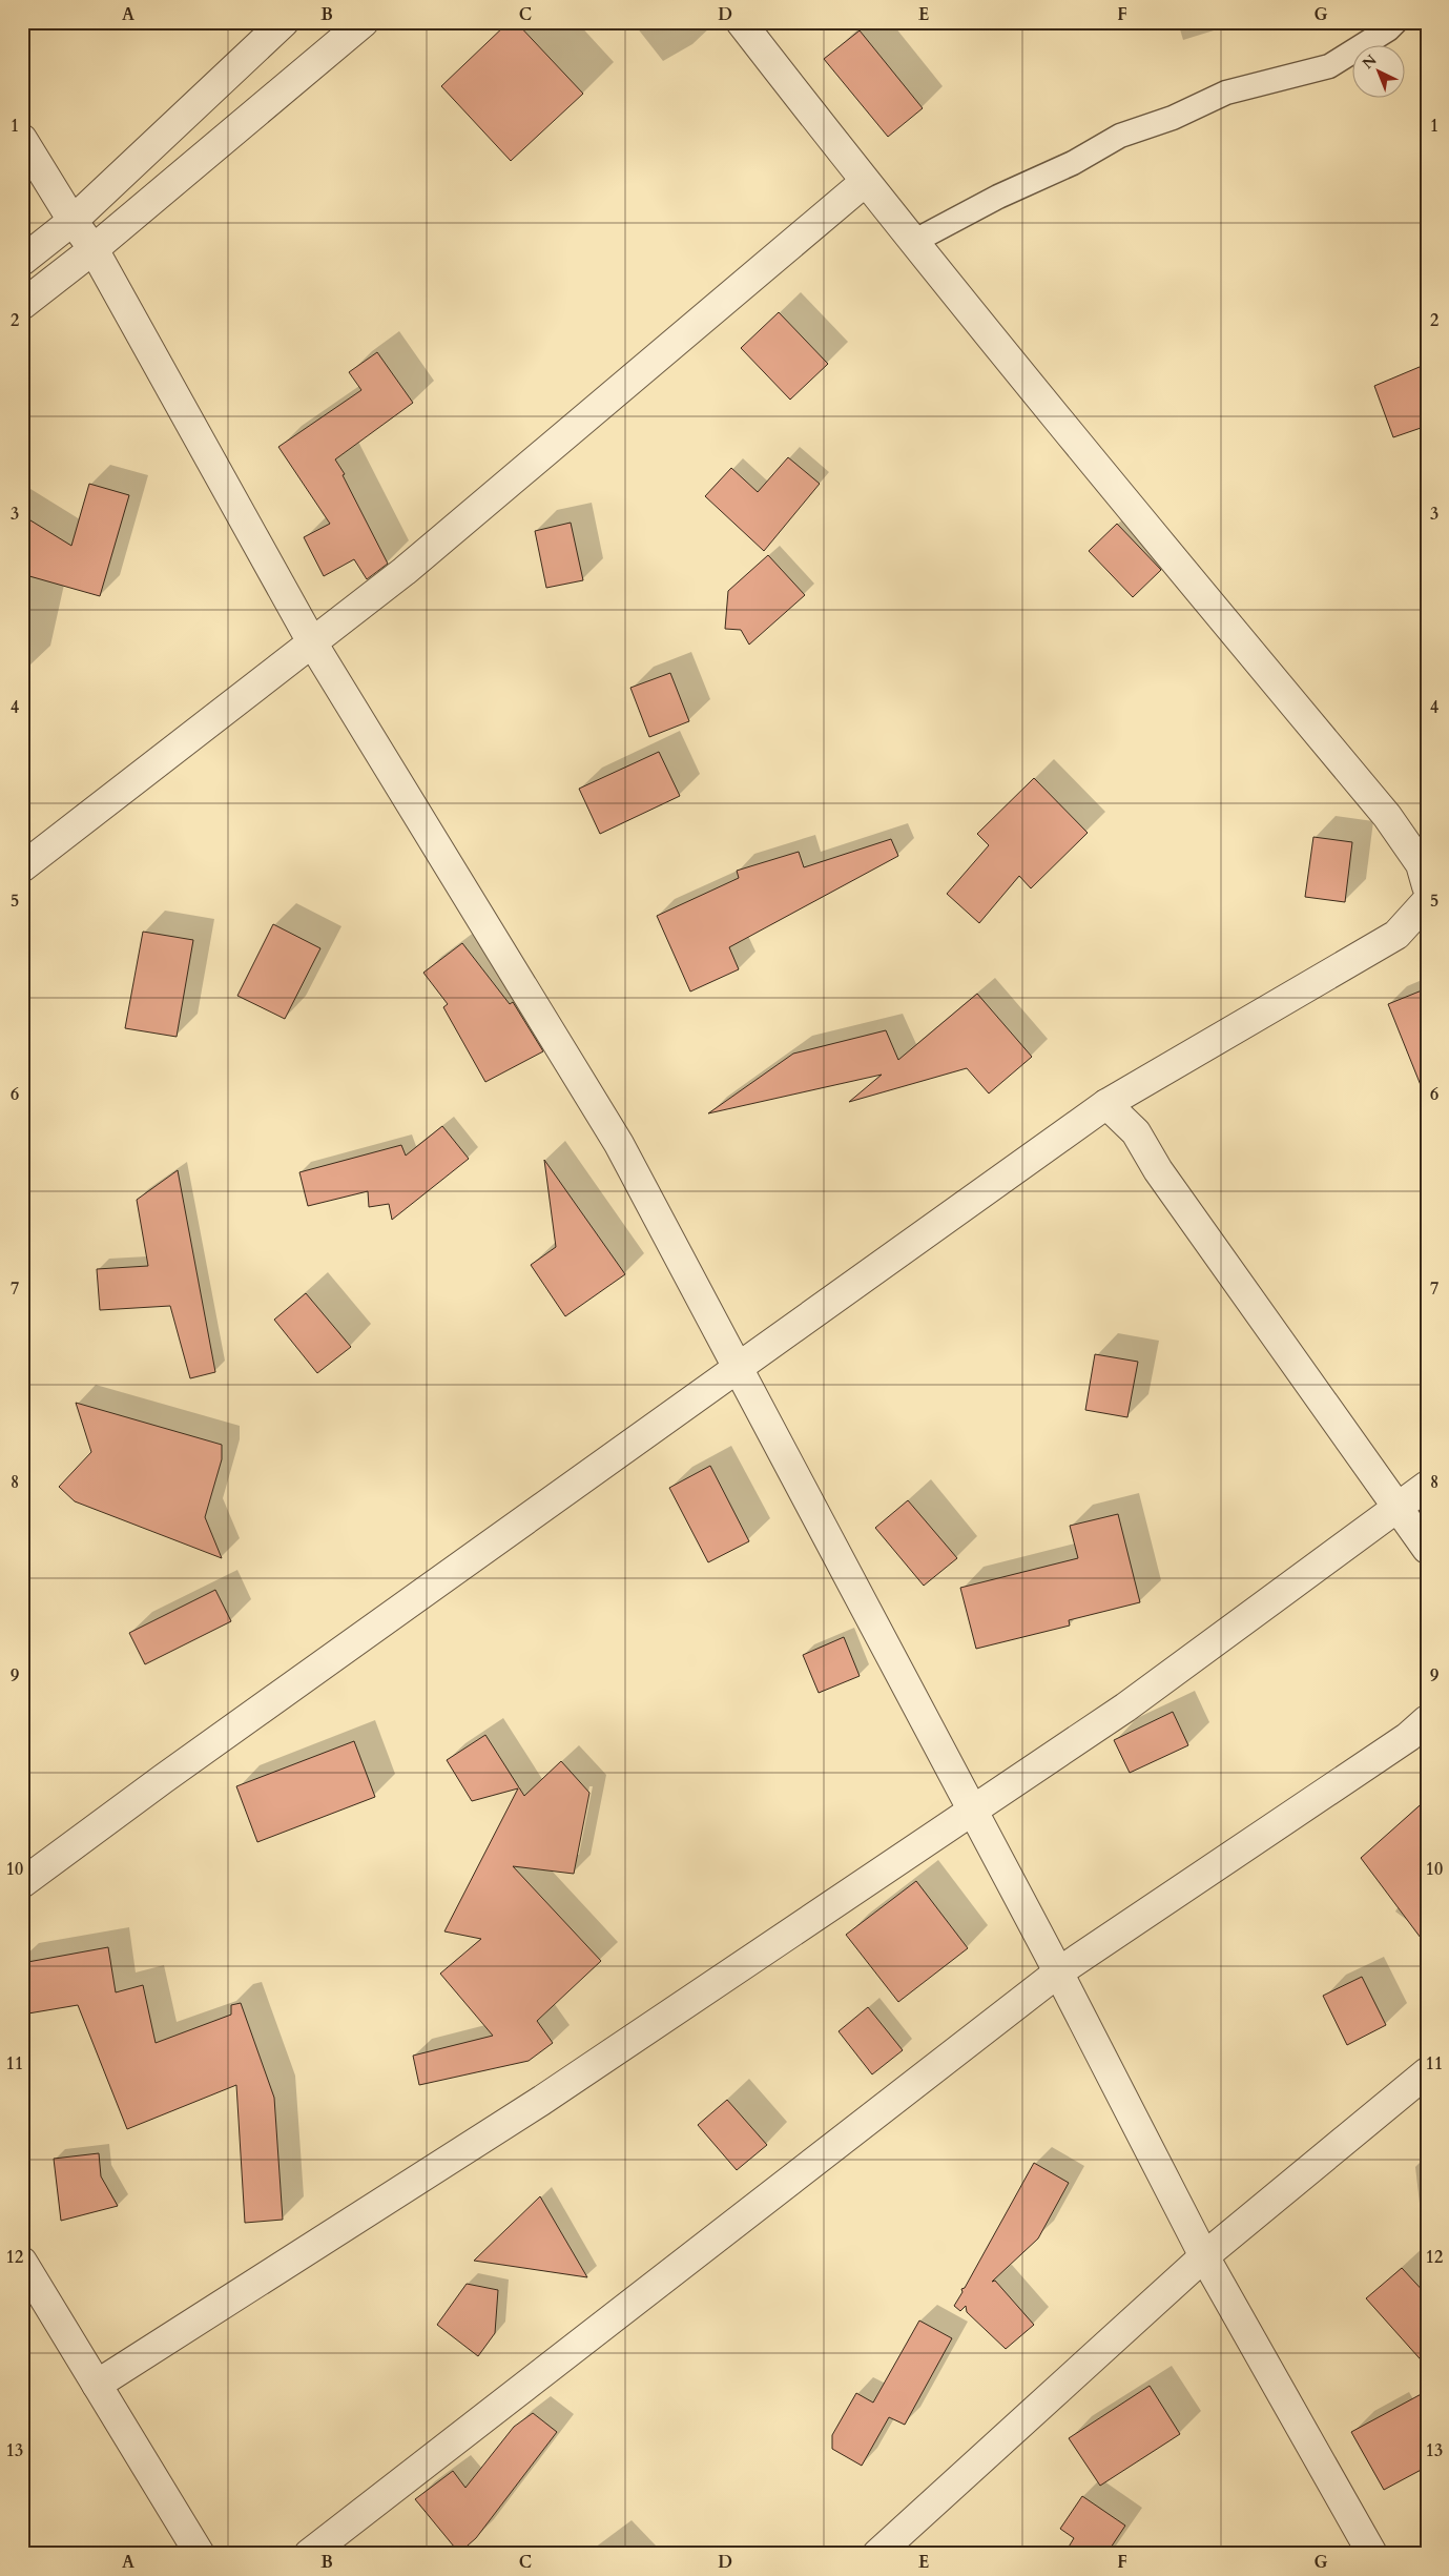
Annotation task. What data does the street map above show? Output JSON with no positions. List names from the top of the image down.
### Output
{
  "north": "top left",
  "grid": {
    "columns": [
      "A",
      "B",
      "C",
      "D",
      "E",
      "F",
      "G"
    ],
    "rows": [
      "1",
      "2",
      "3",
      "4",
      "5",
      "6",
      "7",
      "8",
      "9",
      "10",
      "11",
      "12",
      "13"
    ]
  }
}
